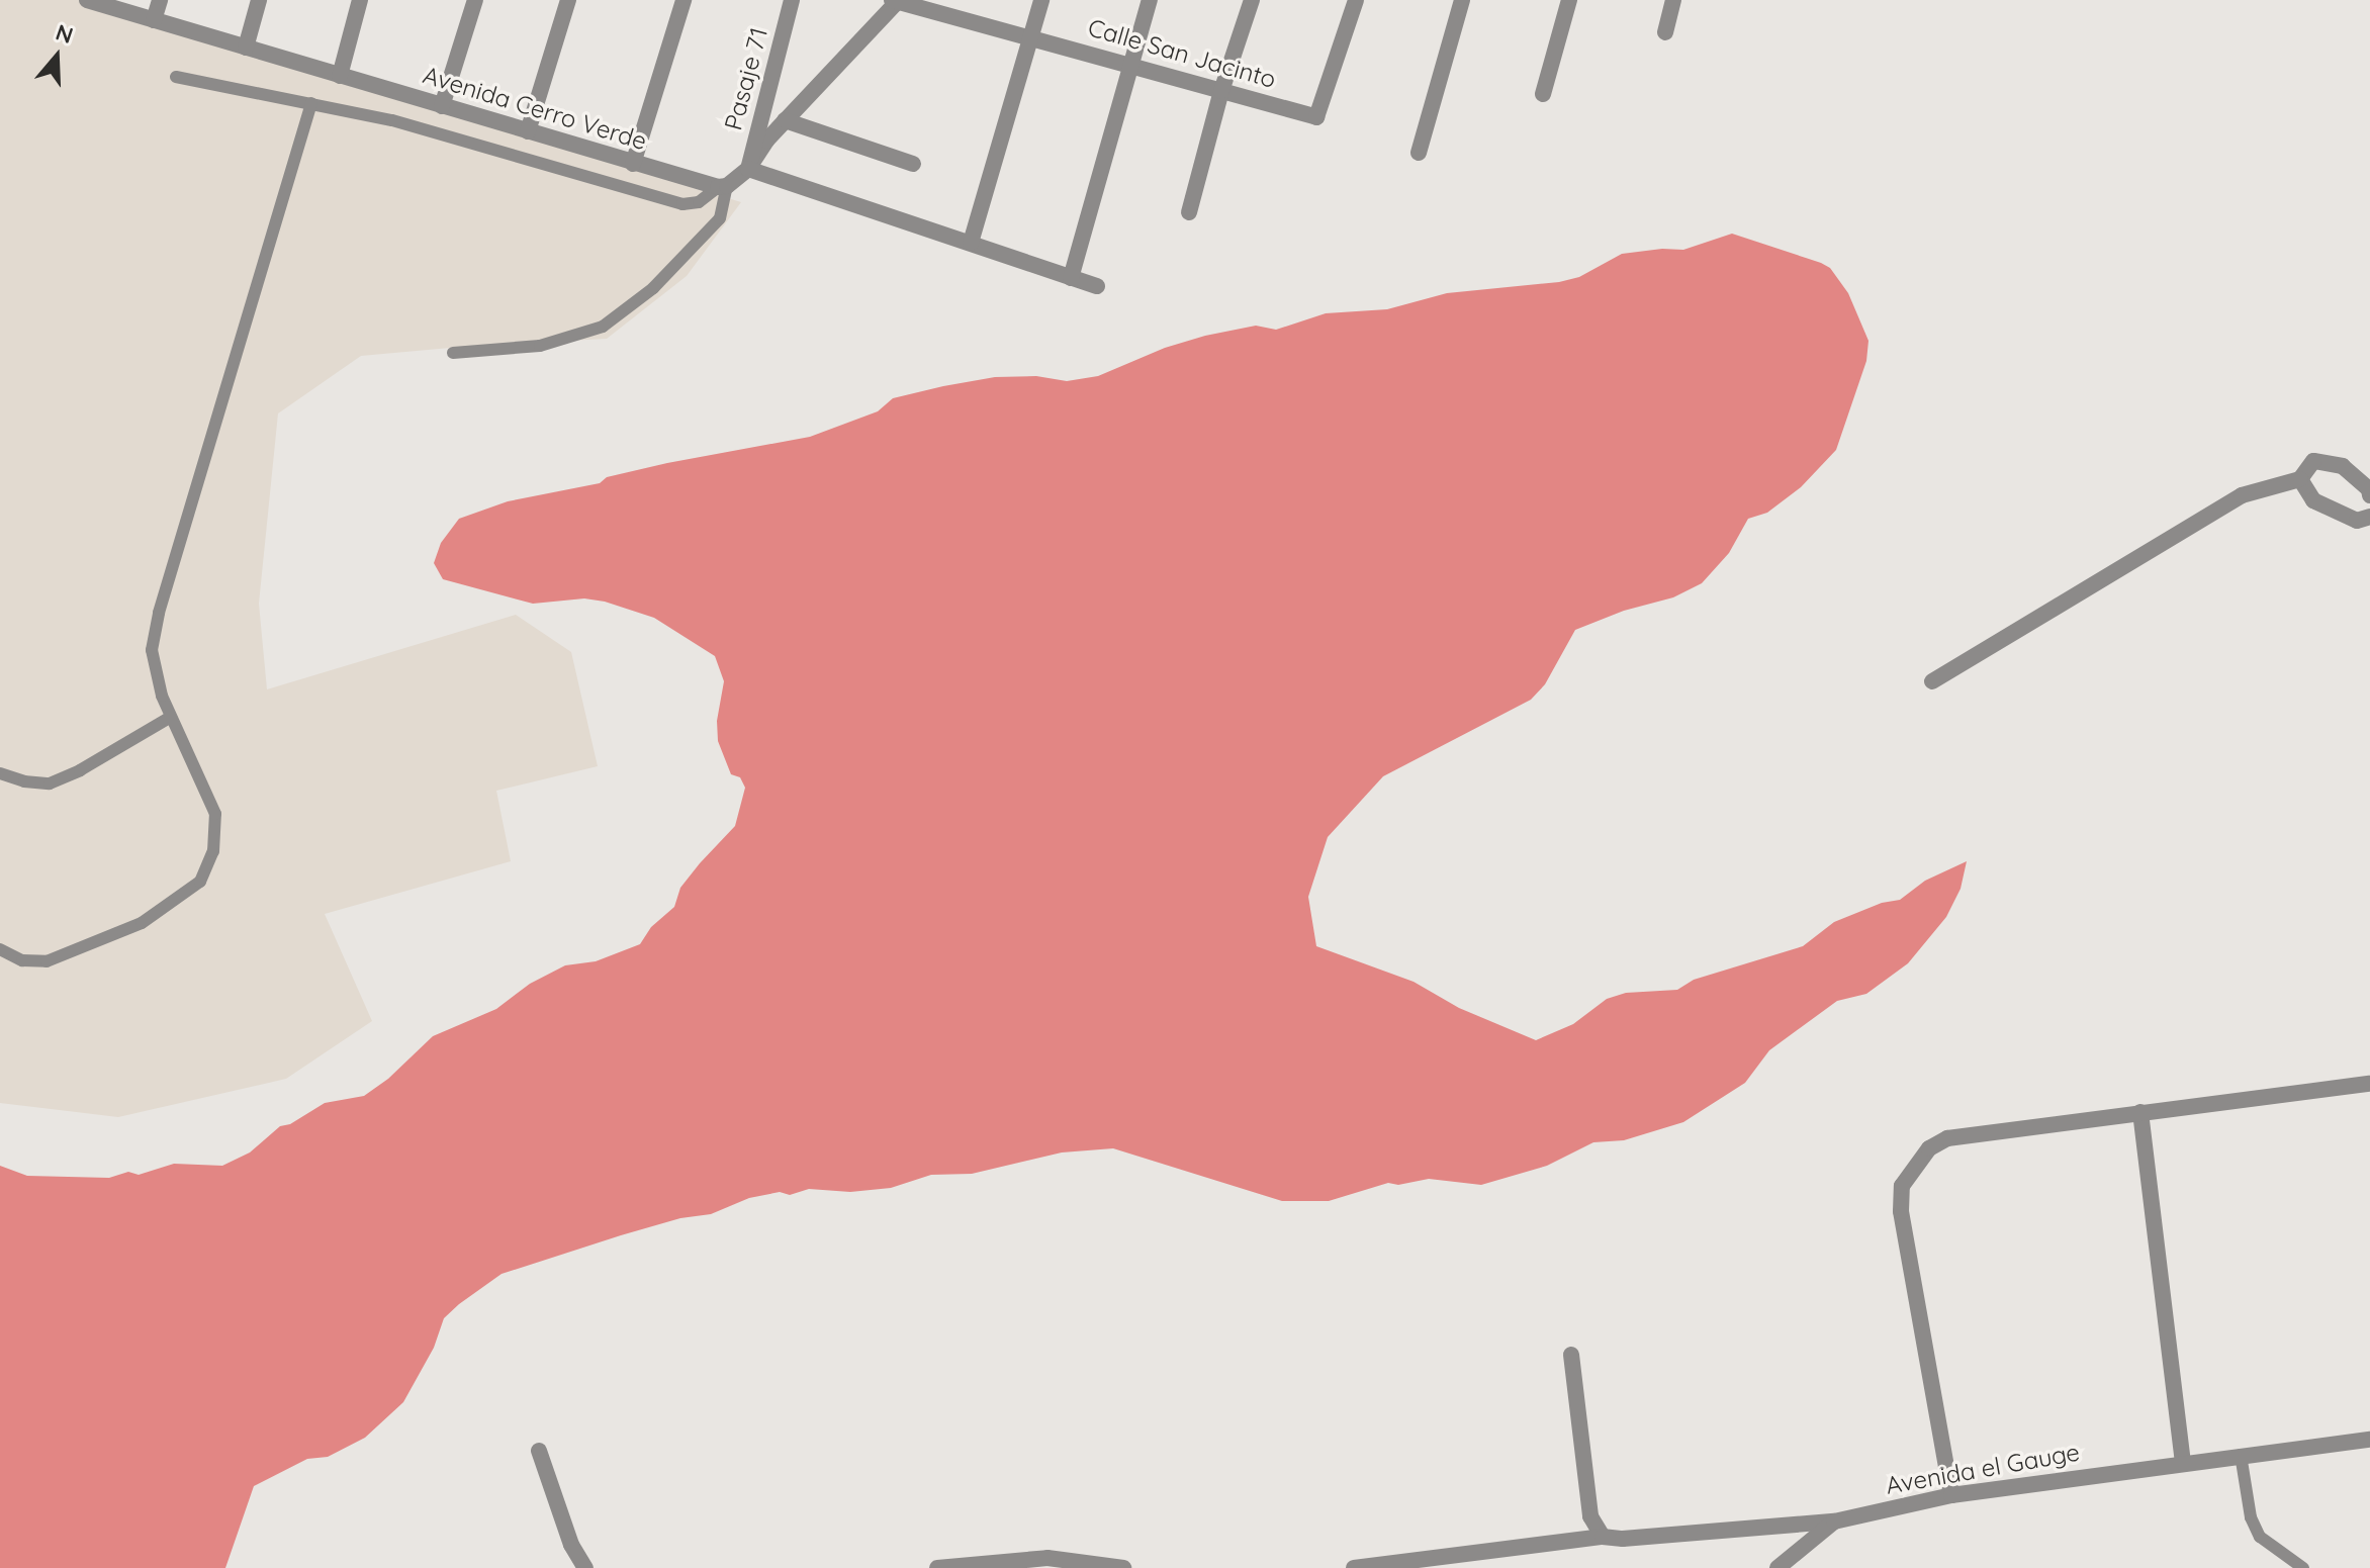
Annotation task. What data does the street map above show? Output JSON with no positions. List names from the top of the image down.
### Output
{
  "streets": {
    "street": [
      "Calle San Jacinto",
      "Pasaje 71",
      "Avenida Cerro Verde",
      "Avenida el Gauge"
    ]
  },
  "north": "top"
}
